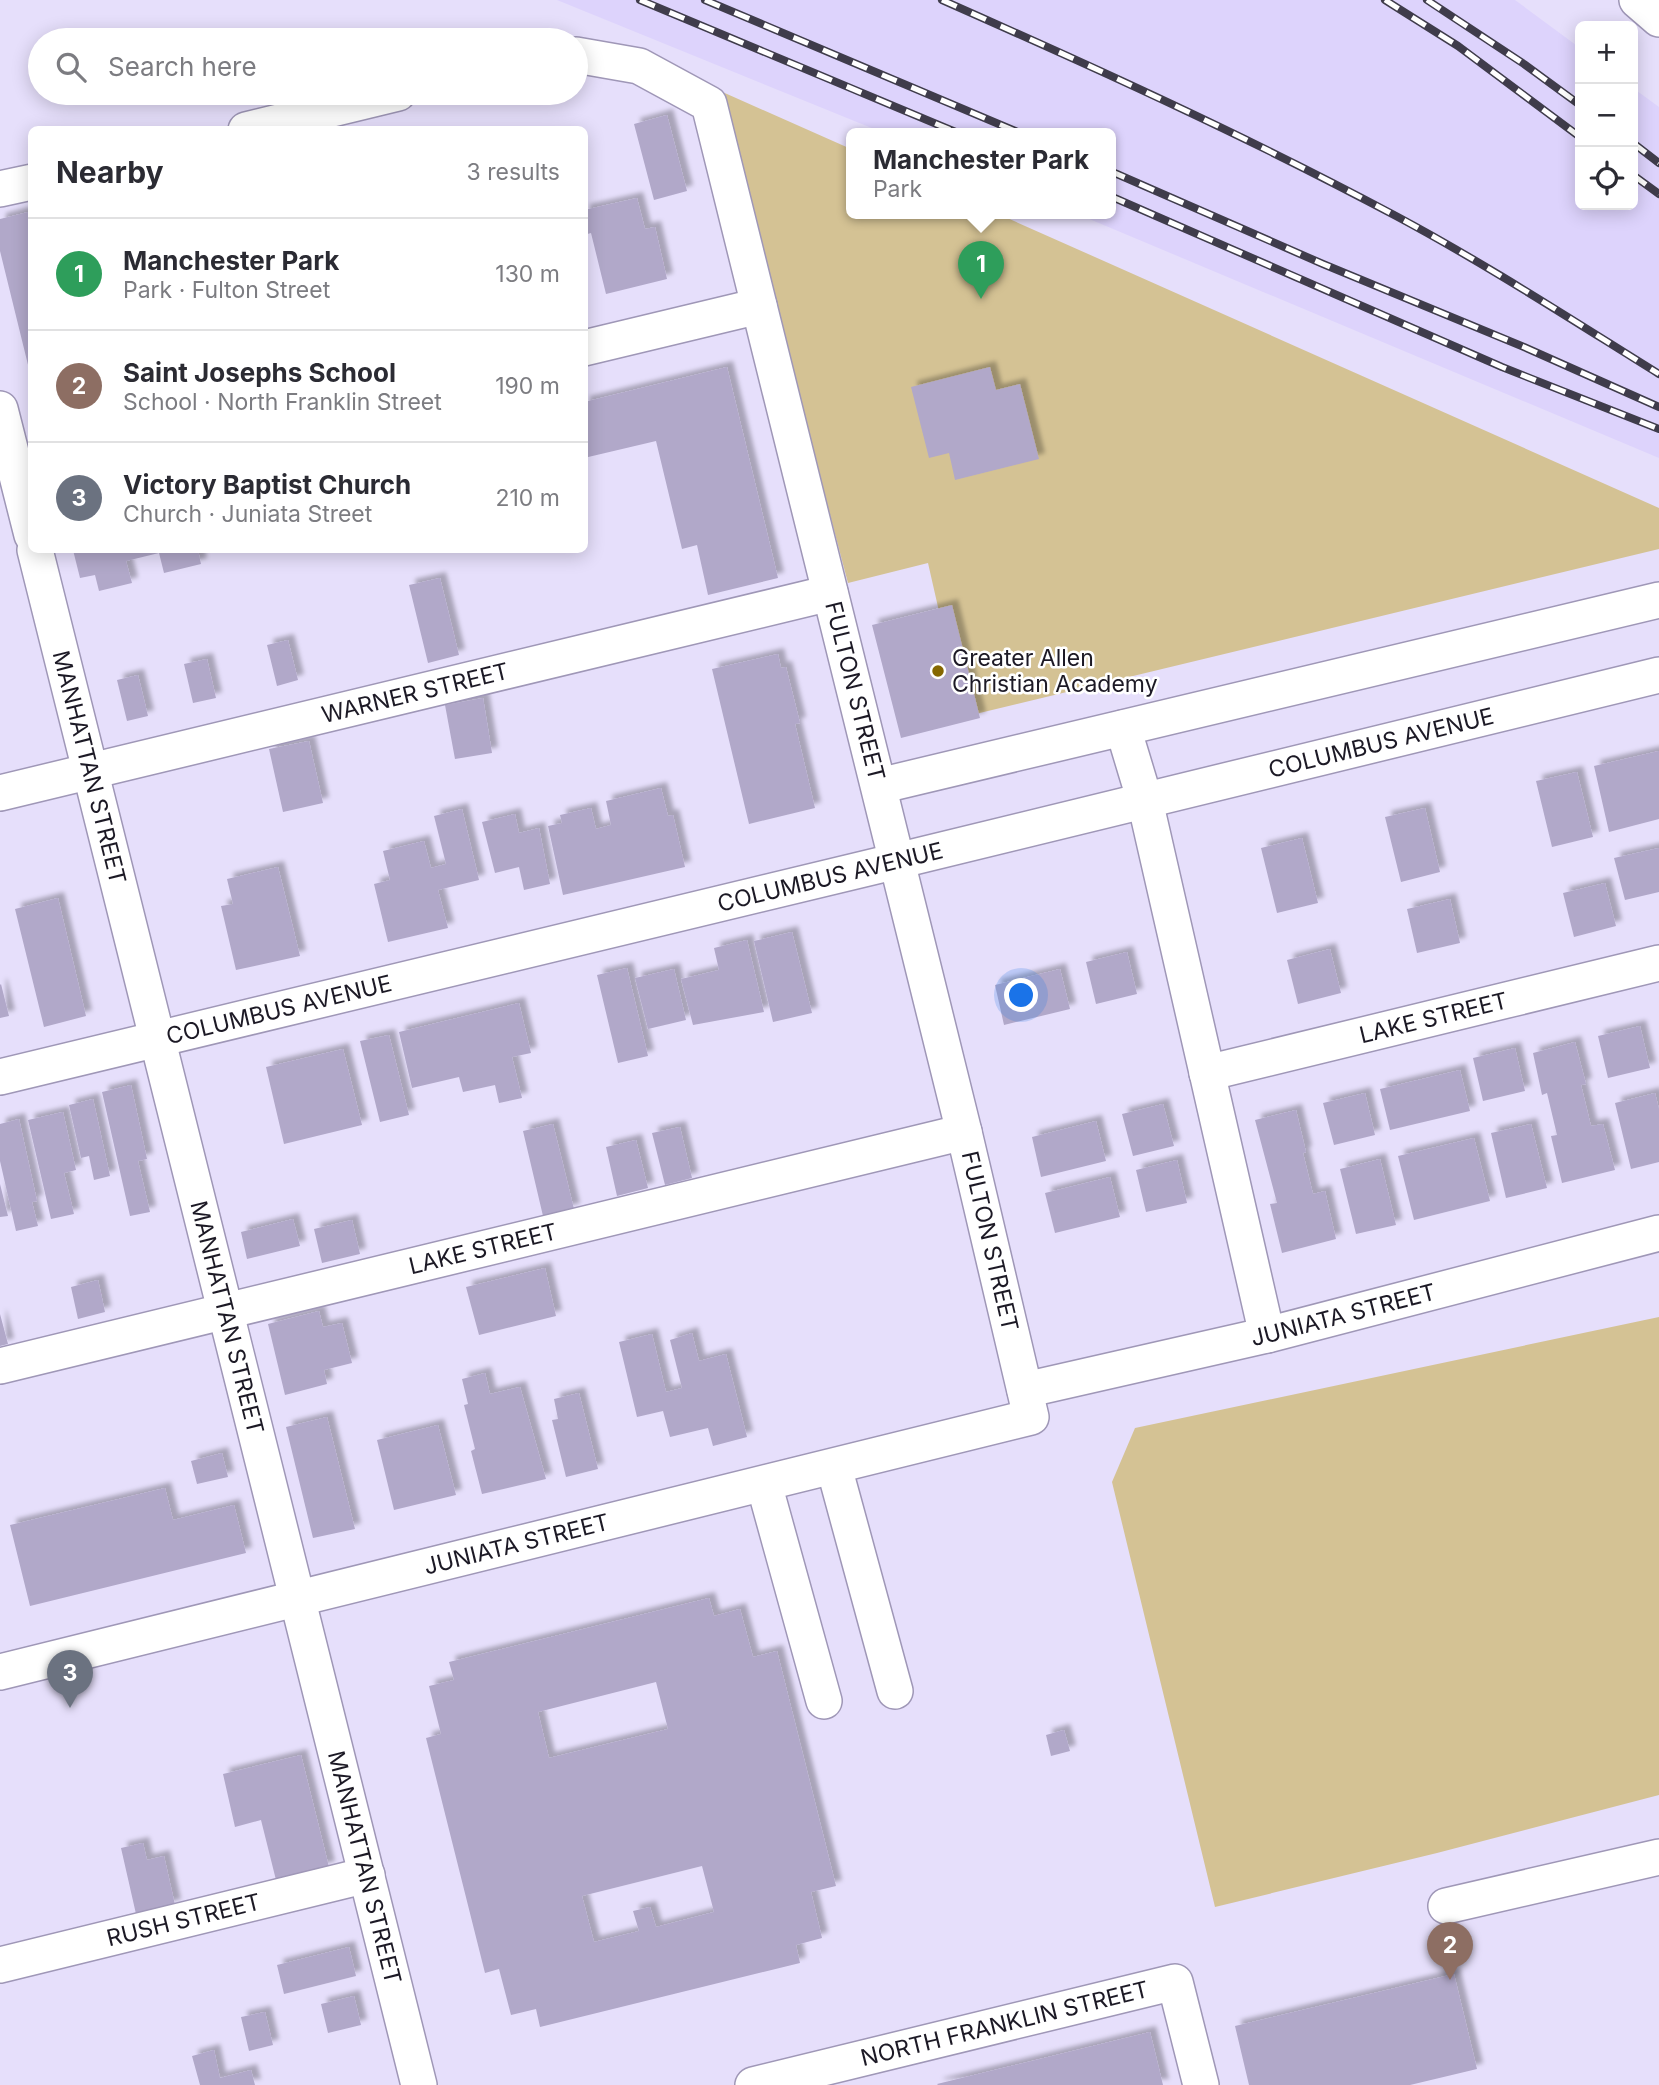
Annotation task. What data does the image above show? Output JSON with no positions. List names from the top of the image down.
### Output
{
  "streets": {
    "street": [
      "FULTON STREET",
      "WARNER STREET",
      "COLUMBUS AVENUE",
      "MANHATTAN STREET",
      "LAKE STREET",
      "JUNIATA STREET",
      "RUSH STREET",
      "NORTH FRANKLIN STREET"
    ]
  },
  "crossings": [
    ["FULTON STREET", "WARNER STREET"],
    ["FULTON STREET", "COLUMBUS AVENUE"],
    ["FULTON STREET", "LAKE STREET"],
    ["FULTON STREET", "JUNIATA STREET"],
    ["WARNER STREET", "MANHATTAN STREET"],
    ["COLUMBUS AVENUE", "MANHATTAN STREET"],
    ["MANHATTAN STREET", "LAKE STREET"],
    ["MANHATTAN STREET", "JUNIATA STREET"],
    ["MANHATTAN STREET", "RUSH STREET"]
  ],
  "places": ["Greater Allen Christian Academy"],
  "page": {
    "map_buttons": ["+", "−"],
    "search": "Search here",
    "heading": ["Nearby", "3 results"],
    "popup": ["Manchester Park", "Park"],
    "list": [
      {
        "mark": "1",
        "name": "Manchester Park",
        "note": "Park · Fulton Street",
        "value": "130 m"
      },
      {
        "mark": "2",
        "name": "Saint Josephs School",
        "note": "School · North Franklin Street",
        "value": "190 m"
      },
      {
        "mark": "3",
        "name": "Victory Baptist Church",
        "note": "Church · Juniata Street",
        "value": "210 m"
      }
    ],
    "pins": ["1", "3", "2"]
  }
}
